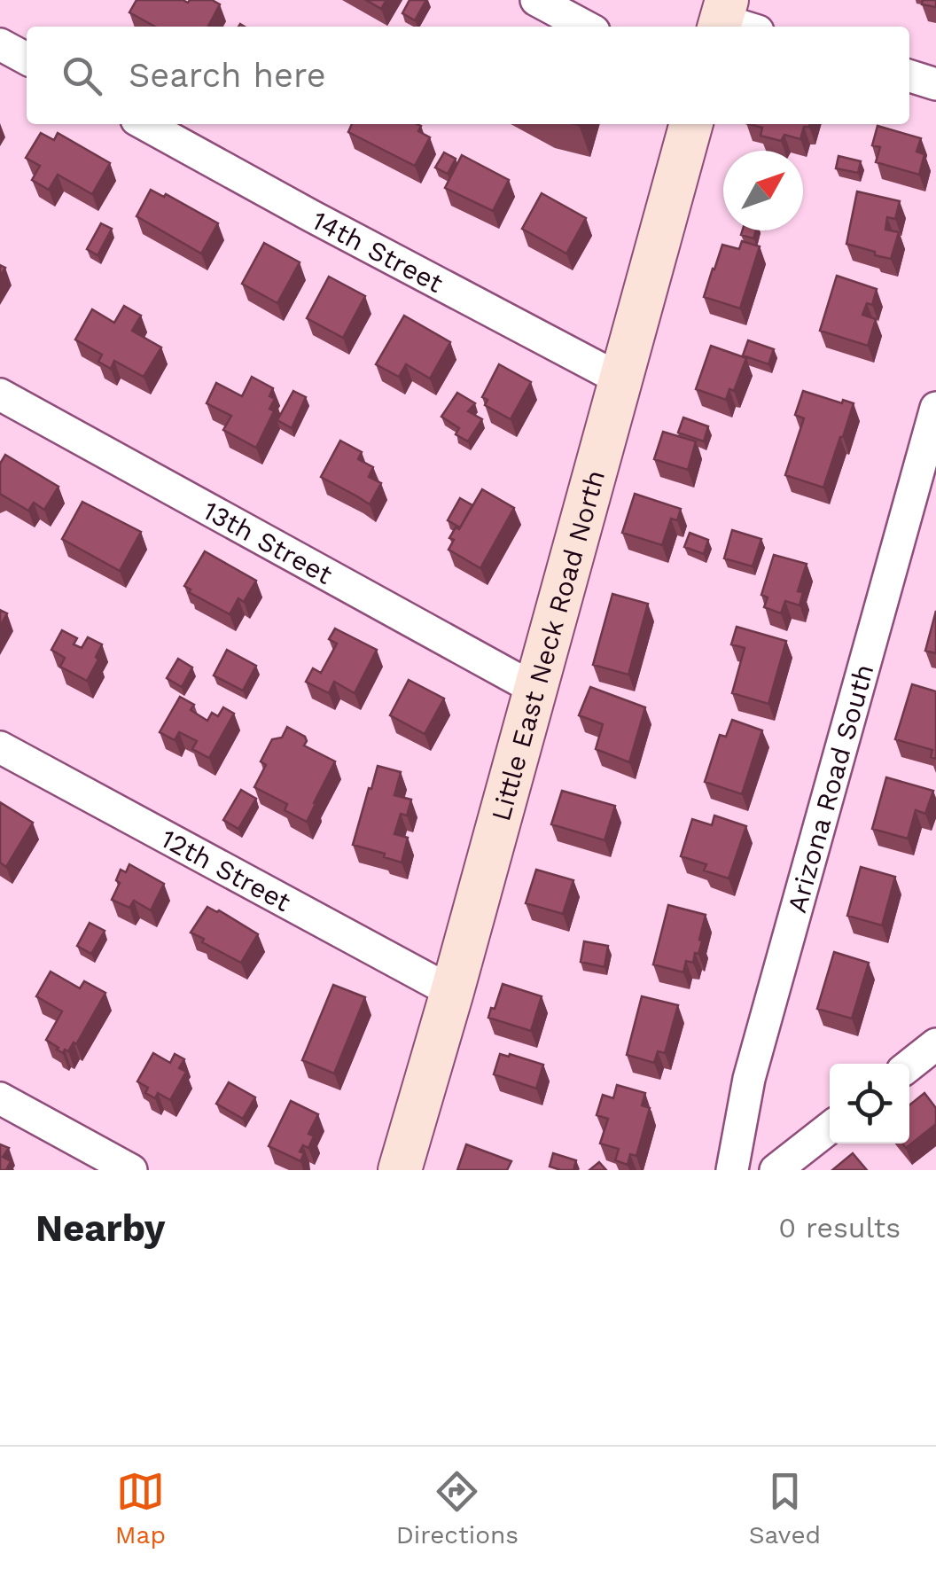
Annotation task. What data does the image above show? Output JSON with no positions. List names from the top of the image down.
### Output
{
  "streets": {
    "main road": ["Little East Neck Road North"],
    "street": [
      "14th Street",
      "13th Street",
      "Arizona Road South",
      "12th Street"
    ]
  },
  "crossings": [
    ["14th Street", "Little East Neck Road North"],
    ["13th Street", "Little East Neck Road North"],
    ["Little East Neck Road North", "12th Street"]
  ],
  "north": "top right",
  "page": {
    "search": "Search here",
    "heading": ["Nearby", "0 results"],
    "nav": ["Map", "Directions", "Saved"]
  }
}
